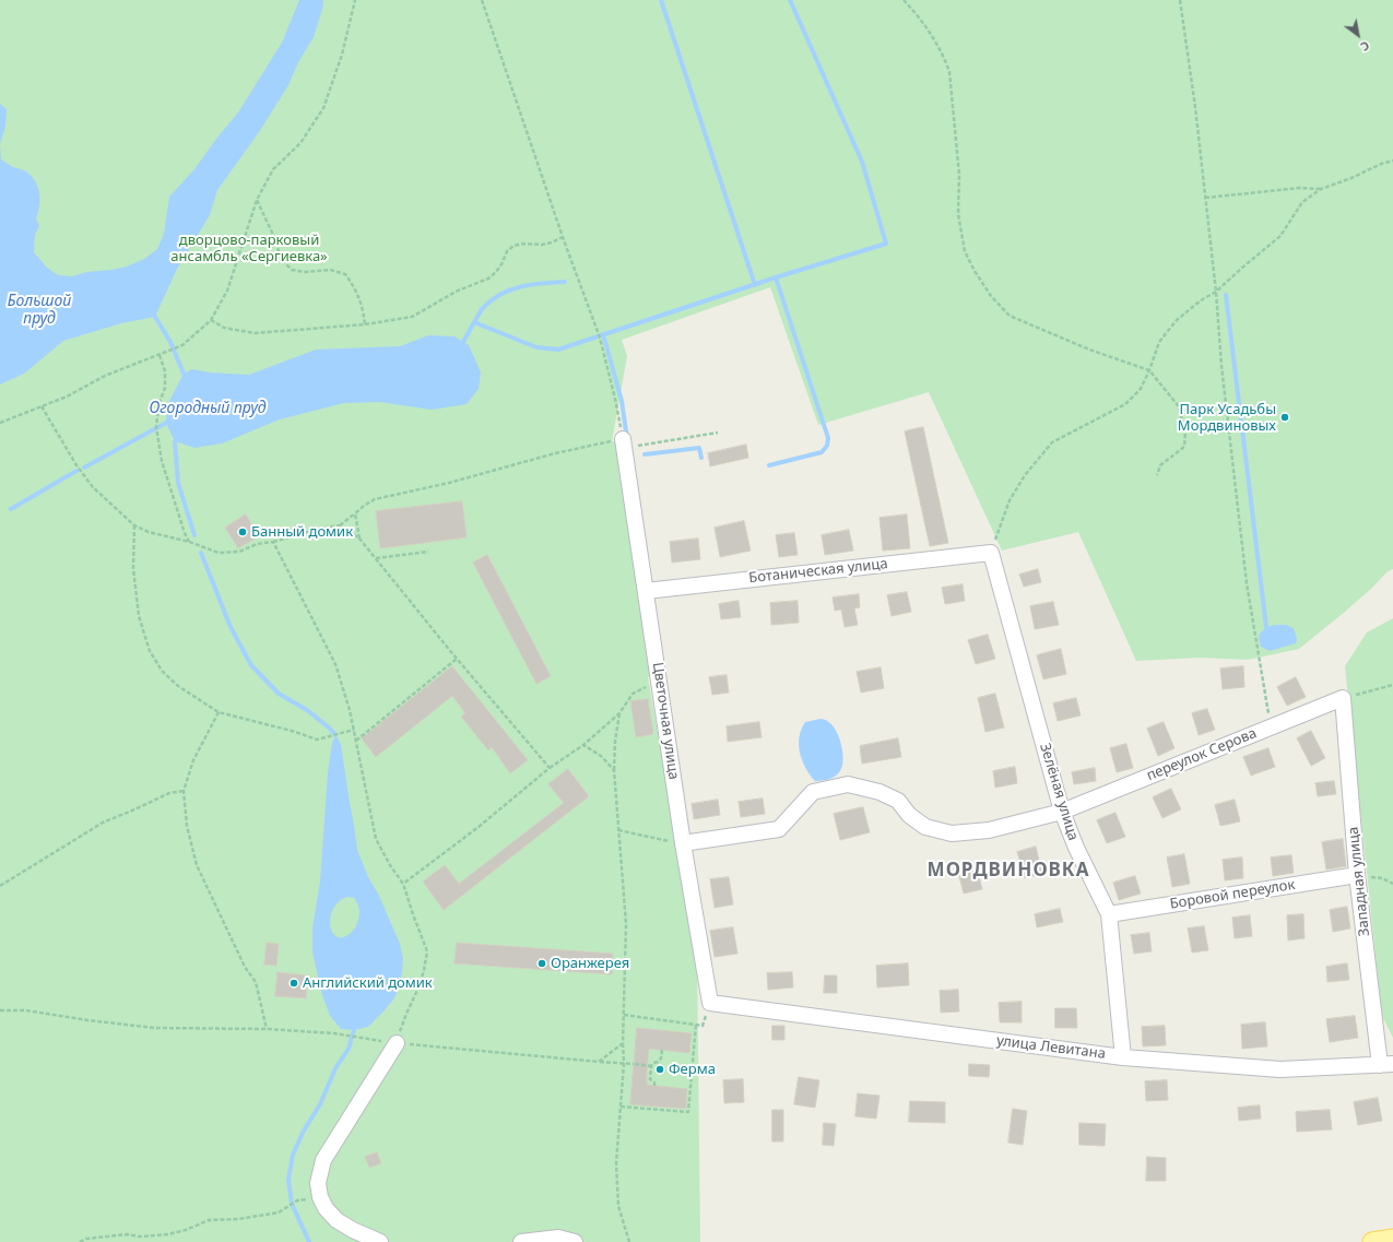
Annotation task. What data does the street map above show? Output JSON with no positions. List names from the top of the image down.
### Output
{
  "streets": {
    "street": [
      "Ботаническая улица",
      "Цветочная улица",
      "переулок Серова",
      "Зелёная улица",
      "Западная улица",
      "Боровой переулок",
      "улица Левитана"
    ]
  },
  "crossings": [
    ["Ботаническая улица", "Цветочная улица"],
    ["Ботаническая улица", "Зелёная улица"],
    ["Цветочная улица", "переулок Серова"],
    ["Цветочная улица", "улица Левитана"],
    ["переулок Серова", "Зелёная улица"],
    ["переулок Серова", "Западная улица"],
    ["Зелёная улица", "Боровой переулок"],
    ["Зелёная улица", "улица Левитана"],
    ["Западная улица", "Боровой переулок"],
    ["Западная улица", "улица Левитана"]
  ],
  "districts": ["МОРДВИНОВКА"],
  "water": ["Большой пруд", "Огородный пруд"],
  "parks": ["дворцово-парковый ансамбль «Сергиевка»"],
  "places": [
    "Парк Усадьбы Мордвиновых",
    "Банный домик",
    "Оранжерея",
    "Английский домик",
    "Ферма"
  ],
  "north": "bottom right"
}
